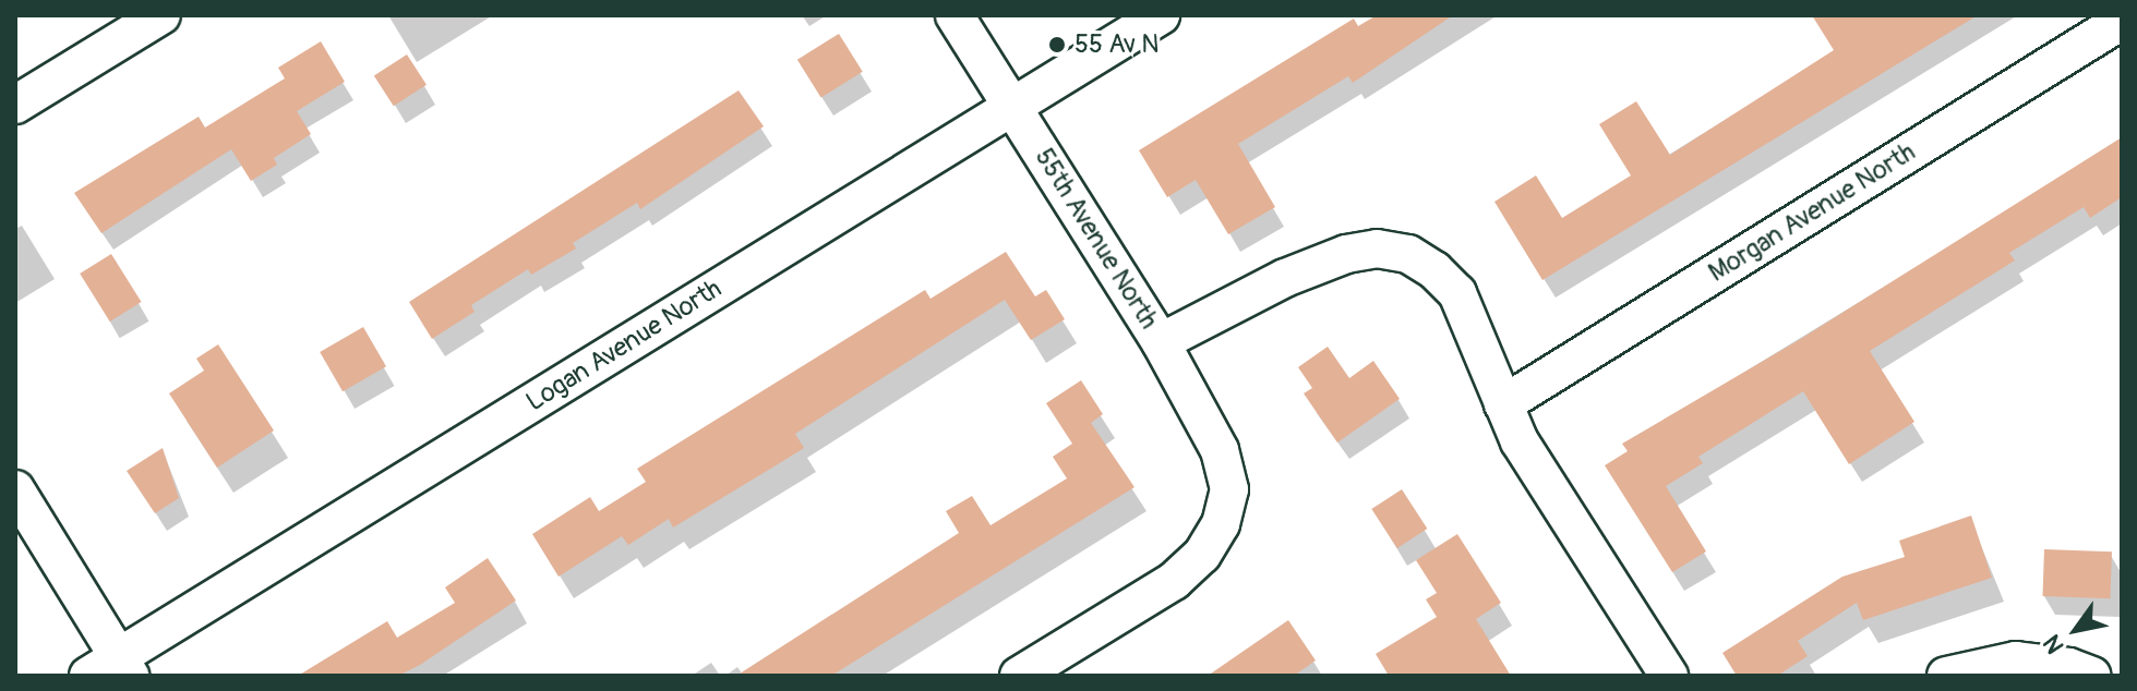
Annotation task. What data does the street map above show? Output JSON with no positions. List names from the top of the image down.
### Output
{
  "streets": {
    "street": ["Morgan Avenue North", "55th Avenue North", "Logan Avenue North"]
  },
  "crossings": [
    ["Morgan Avenue North", "55th Avenue North"],
    ["55th Avenue North", "Logan Avenue North"]
  ],
  "places": ["55 Av N"],
  "north": "bottom left"
}
